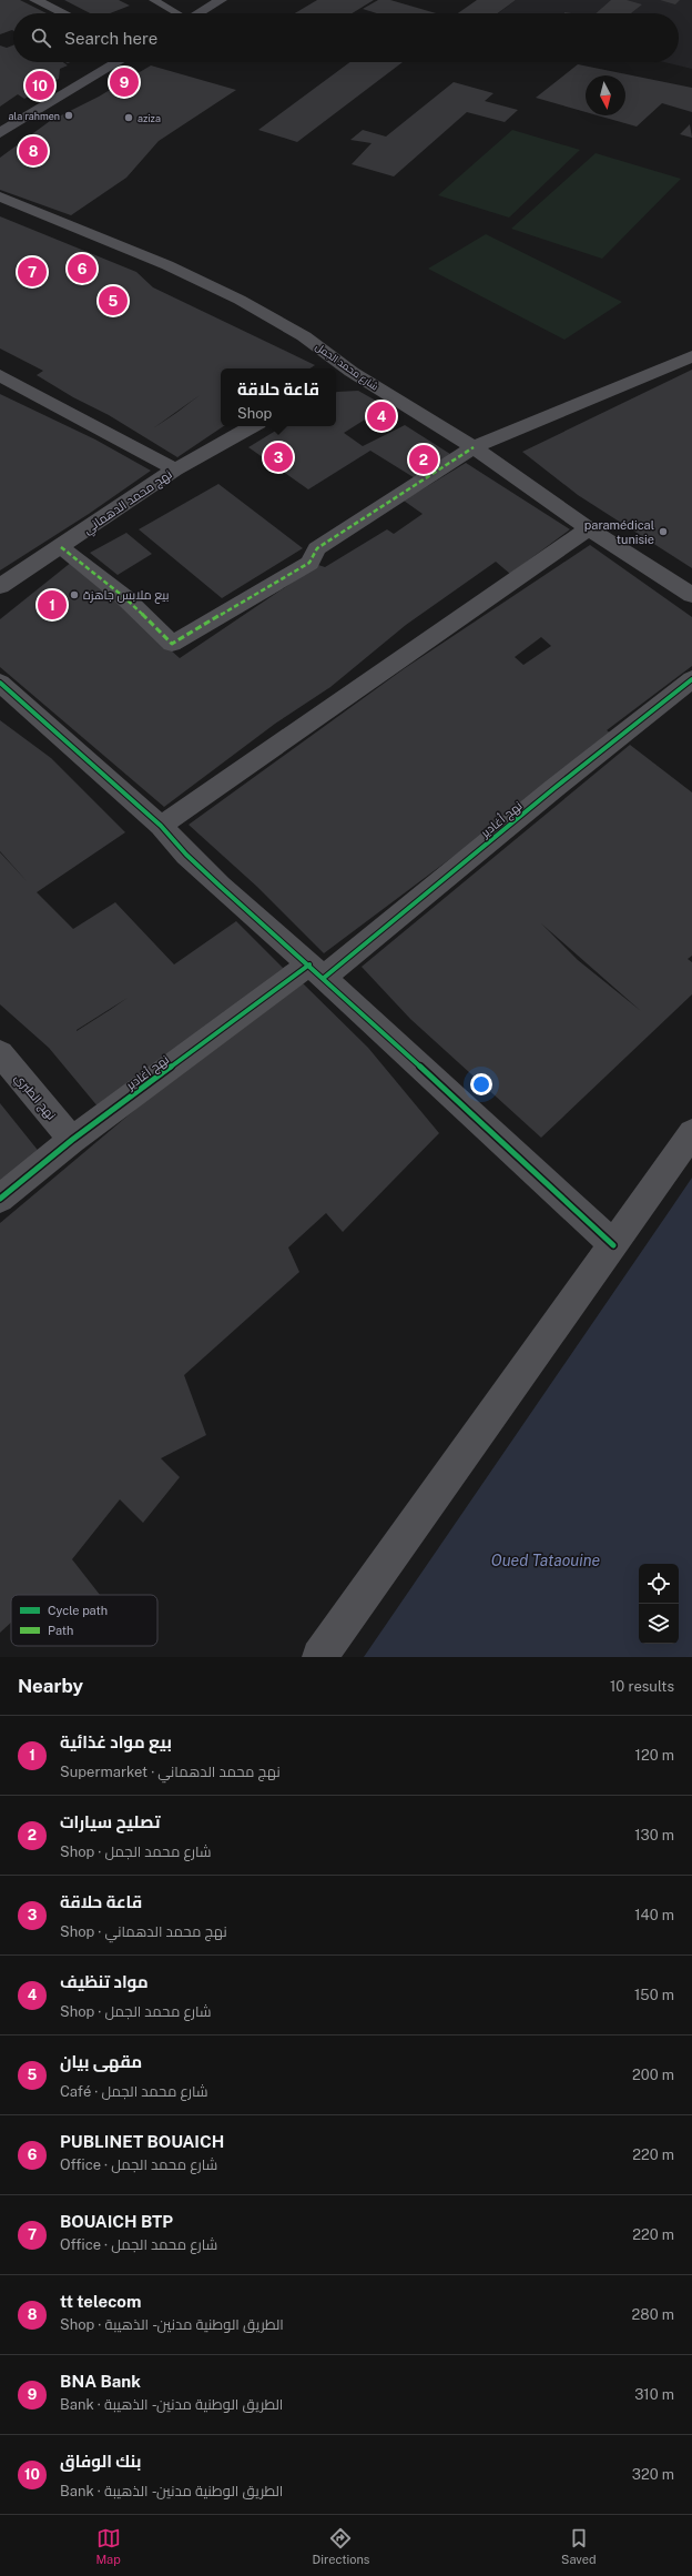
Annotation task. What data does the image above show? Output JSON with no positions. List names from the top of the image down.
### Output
{
  "streets": {
    "street": [
      "شارع محمد الجمل",
      "نهج محمد الدهماني",
      "نهج أغادير",
      "نهج الطبري"
    ]
  },
  "crossings": [
    ["نهج أغادير", "نهج الطبري"]
  ],
  "water": ["Oued Tataouine"],
  "places": [
    "ala rahmen",
    "aziza",
    "paramédical tunisie",
    "بيع ملابس جاهزة"
  ],
  "legend": ["Cycle path", "Path"],
  "north": "bottom",
  "page": {
    "search": "Search here",
    "pins": [
      "9",
      "10",
      "8",
      "6",
      "7",
      "5",
      "4",
      "3",
      "2",
      "1"
    ],
    "popup": ["قاعة حلاقة", "Shop"],
    "heading": ["Nearby", "10 results"],
    "list": [
      {
        "mark": "1",
        "name": "بيع مواد غذائية",
        "note": "Supermarket · نهج محمد الدهماني",
        "value": "120 m"
      },
      {
        "mark": "2",
        "name": "تصليح سيارات",
        "note": "Shop · شارع محمد الجمل",
        "value": "130 m"
      },
      {
        "mark": "3",
        "name": "قاعة حلاقة",
        "note": "Shop · نهج محمد الدهماني",
        "value": "140 m"
      },
      {
        "mark": "4",
        "name": "مواد تنظيف",
        "note": "Shop · شارع محمد الجمل",
        "value": "150 m"
      },
      {
        "mark": "5",
        "name": "مقهى بيان",
        "note": "Café · شارع محمد الجمل",
        "value": "200 m"
      },
      {
        "mark": "6",
        "name": "PUBLINET BOUAICH",
        "note": "Office · شارع محمد الجمل",
        "value": "220 m"
      },
      {
        "mark": "7",
        "name": "BOUAICH BTP",
        "note": "Office · شارع محمد الجمل",
        "value": "220 m"
      },
      {
        "mark": "8",
        "name": "tt telecom",
        "note": "Shop · الطريق الوطنية مدنين - الذهيبة",
        "value": "280 m"
      },
      {
        "mark": "9",
        "name": "BNA Bank",
        "note": "Bank · الطريق الوطنية مدنين - الذهيبة",
        "value": "310 m"
      },
      {
        "mark": "10",
        "name": "بنك الوفاق",
        "note": "Bank · الطريق الوطنية مدنين - الذهيبة",
        "value": "320 m"
      }
    ],
    "nav": ["Map", "Directions", "Saved"]
  }
}
